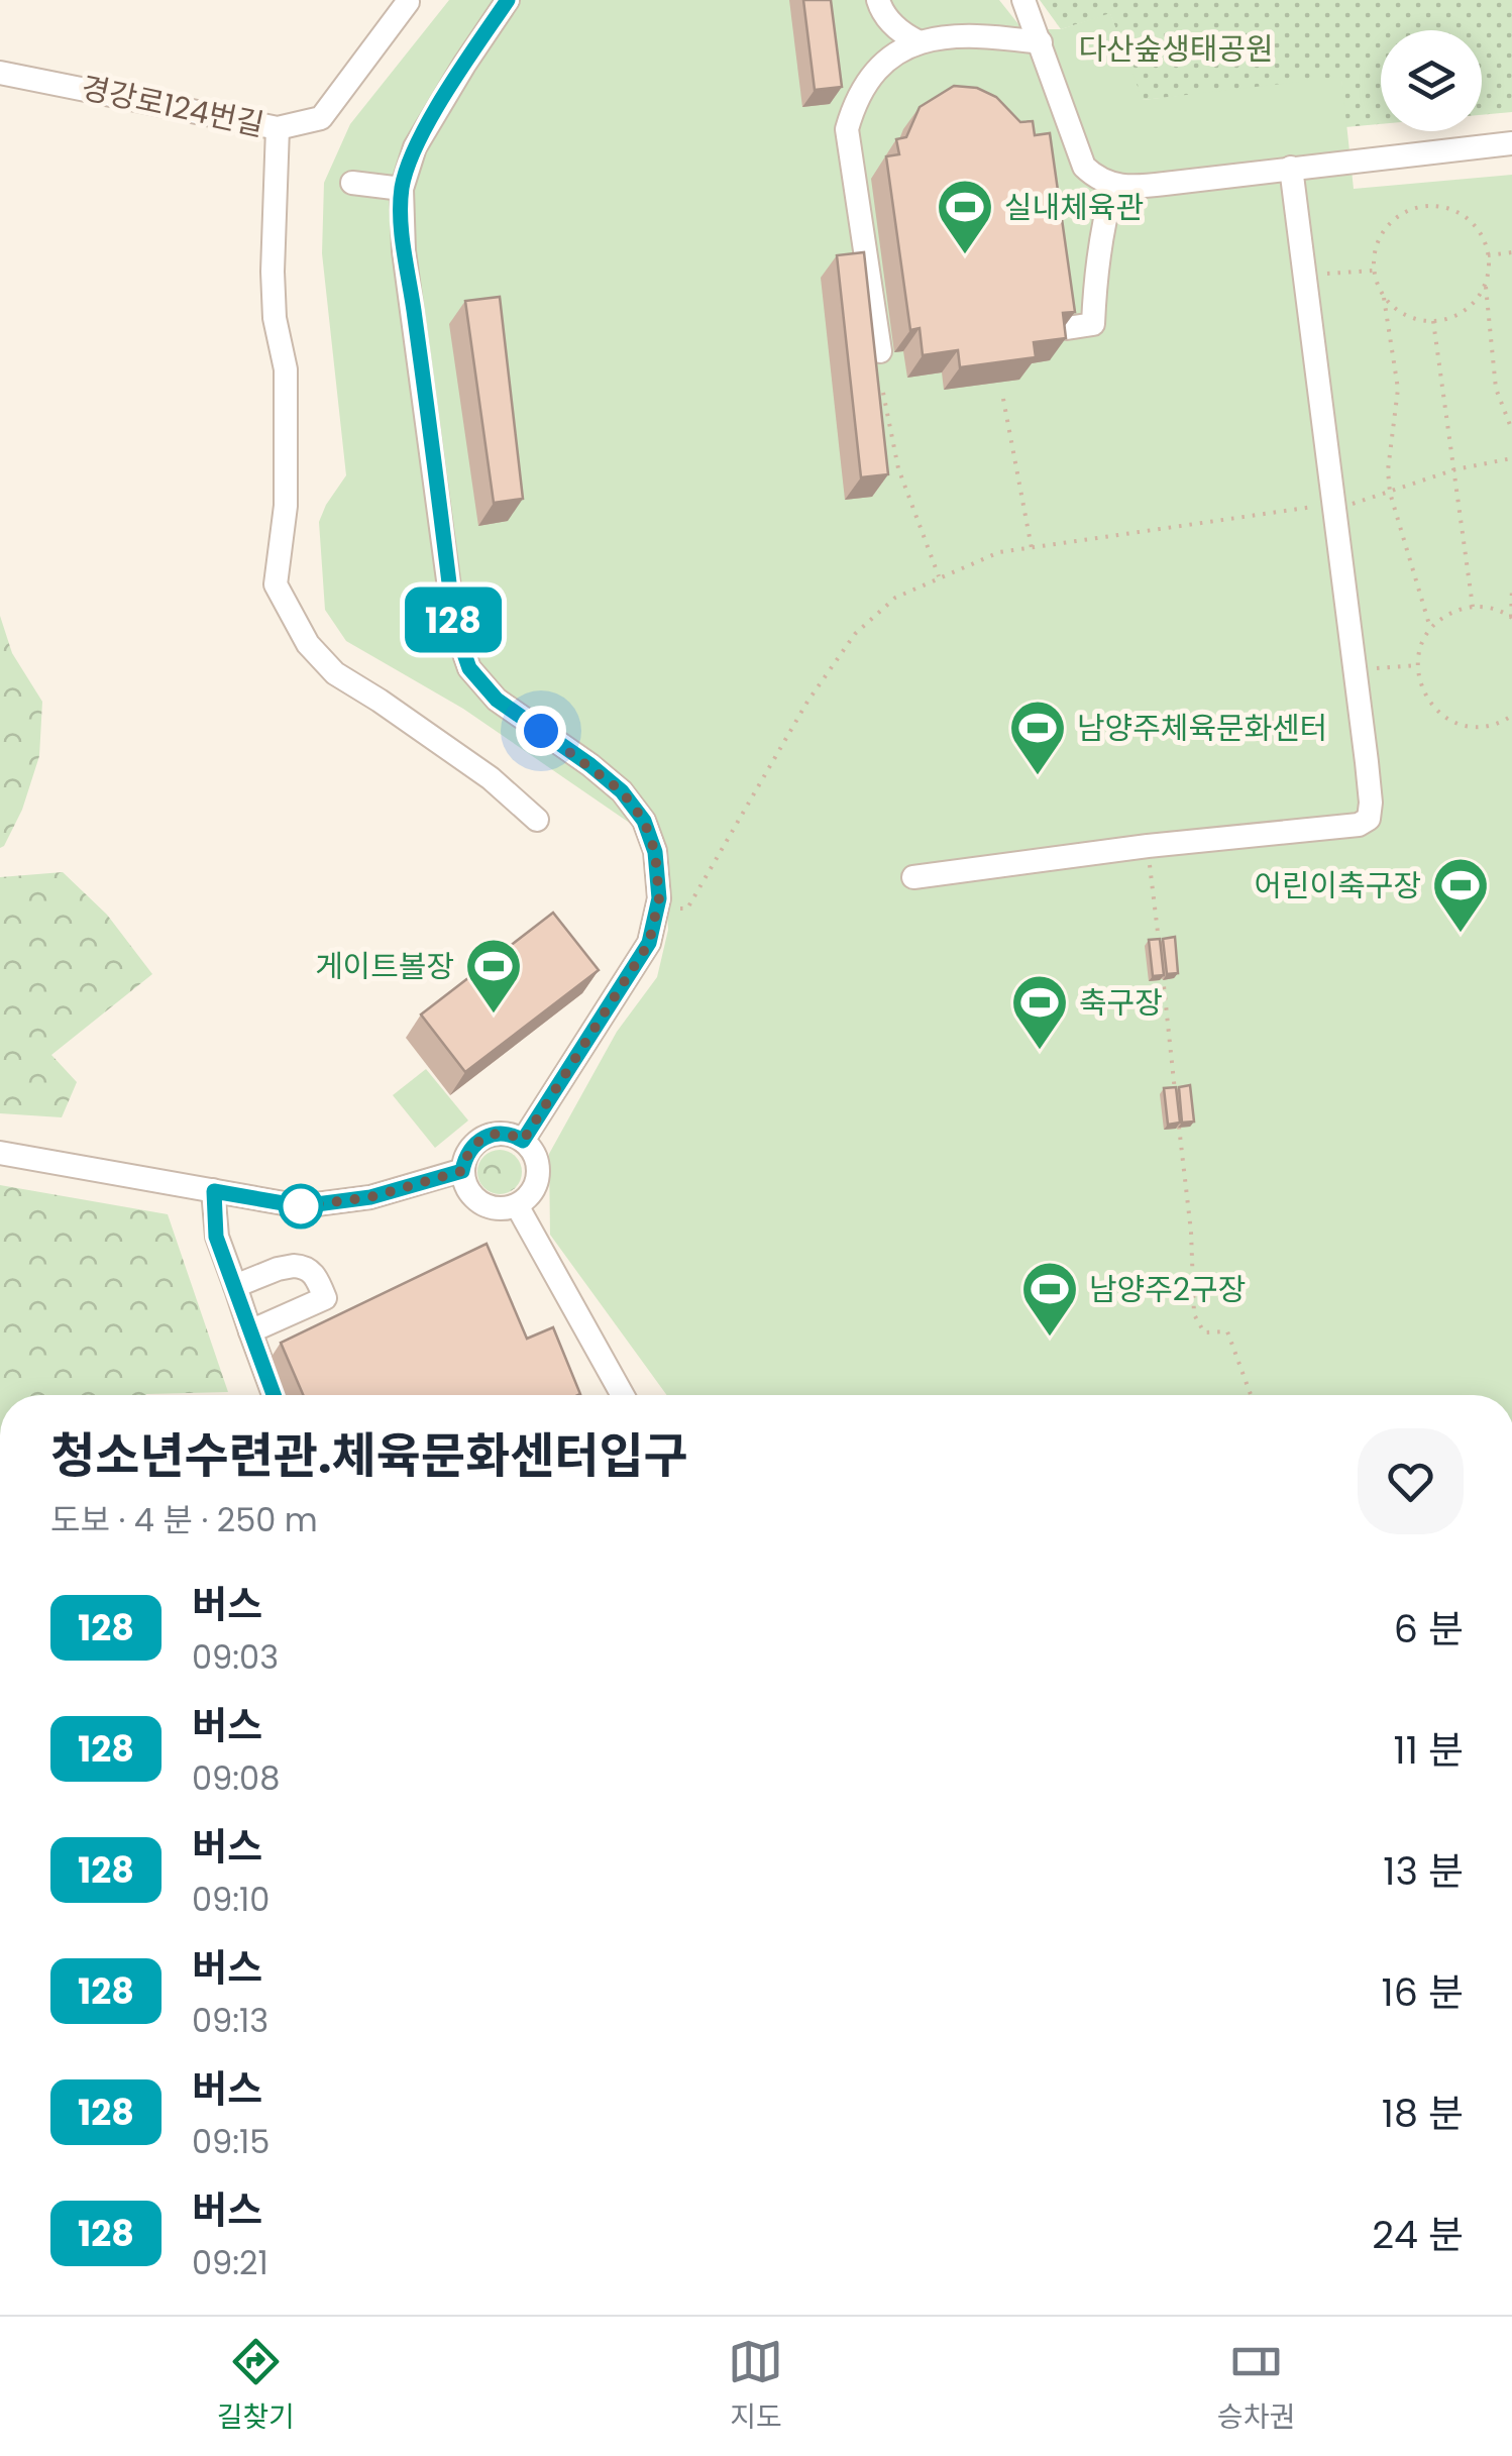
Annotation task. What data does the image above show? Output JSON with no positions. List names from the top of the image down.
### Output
{
  "streets": {
    "street": ["경강로124번길"]
  },
  "parks": ["다산숲생태공원"],
  "places": {
    "sports": [
      "실내체육관",
      "남양주체육문화센터",
      "어린이축구장",
      "게이트볼장",
      "축구장",
      "남양주2구장"
    ]
  },
  "lines": ["bus line 128"],
  "page": {
    "on_map": "128",
    "heading": ["청소년수련관.체육문화센터입구", "도보 · 4 분 · 250 m"],
    "list": [
      {
        "mark": "128",
        "name": "버스",
        "note": "09:03",
        "value": "6 분"
      },
      {
        "mark": "128",
        "name": "버스",
        "note": "09:08",
        "value": "11 분"
      },
      {
        "mark": "128",
        "name": "버스",
        "note": "09:10",
        "value": "13 분"
      },
      {
        "mark": "128",
        "name": "버스",
        "note": "09:13",
        "value": "16 분"
      },
      {
        "mark": "128",
        "name": "버스",
        "note": "09:15",
        "value": "18 분"
      },
      {
        "mark": "128",
        "name": "버스",
        "note": "09:21",
        "value": "24 분"
      }
    ],
    "tabs": ["길찾기", "지도", "승차권"]
  }
}
